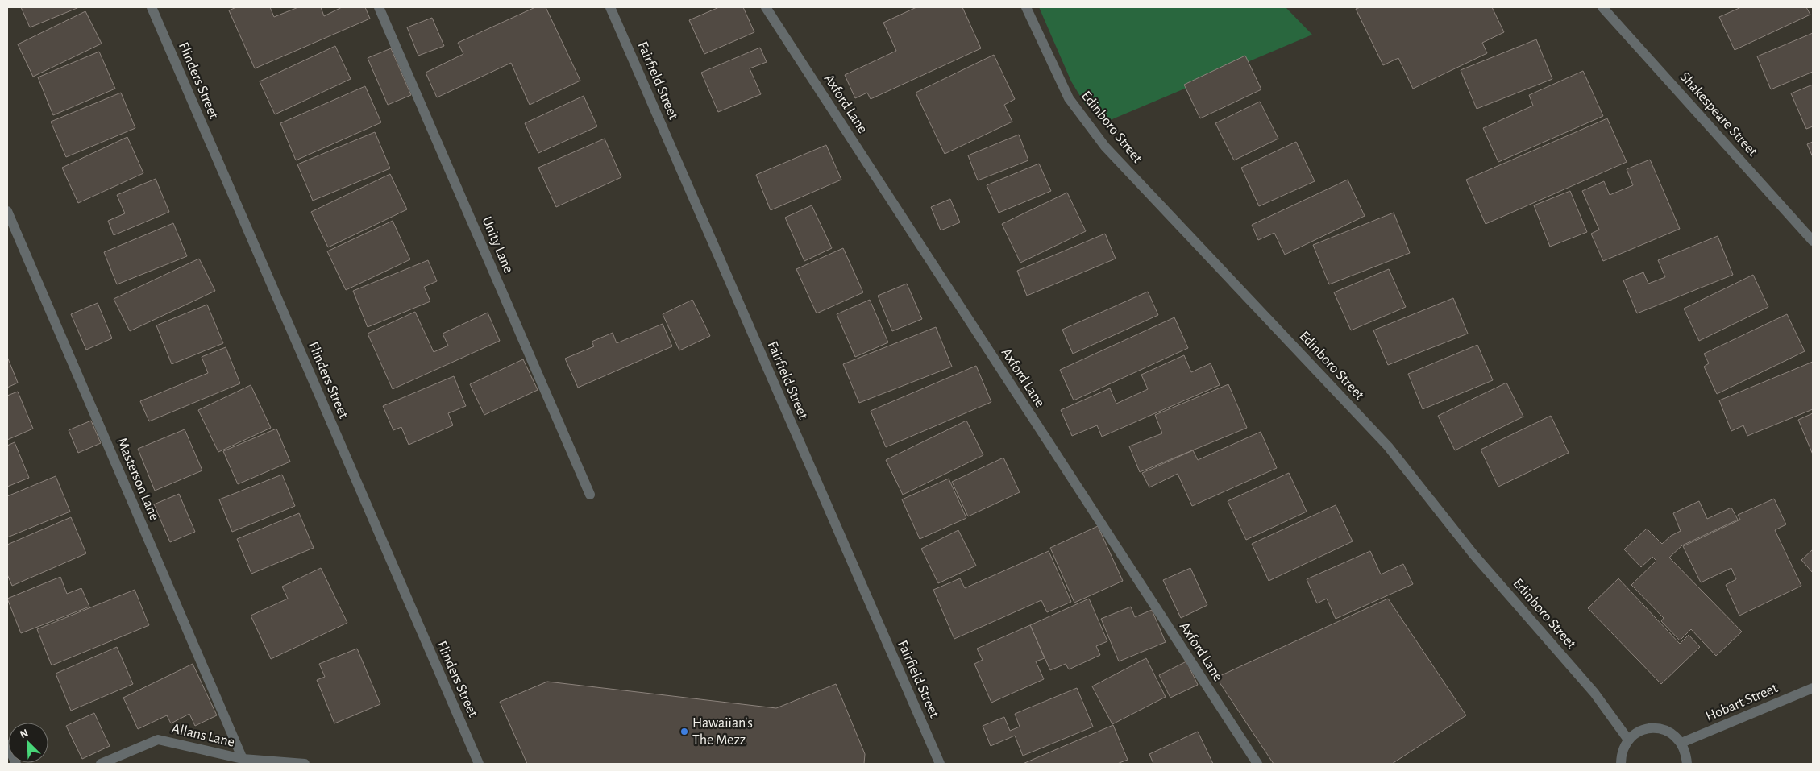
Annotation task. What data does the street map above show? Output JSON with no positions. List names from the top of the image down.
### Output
{
  "streets": {
    "street": [
      "Flinders Street",
      "Fairfield Street",
      "Axford Lane",
      "Shakespeare Street",
      "Edinboro Street",
      "Unity Lane",
      "Masterson Lane",
      "Hobart Street",
      "Allans Lane"
    ]
  },
  "crossings": [
    ["Masterson Lane", "Allans Lane"]
  ],
  "places": ["Hawaiian's The Mezz"],
  "north": "top left"
}
